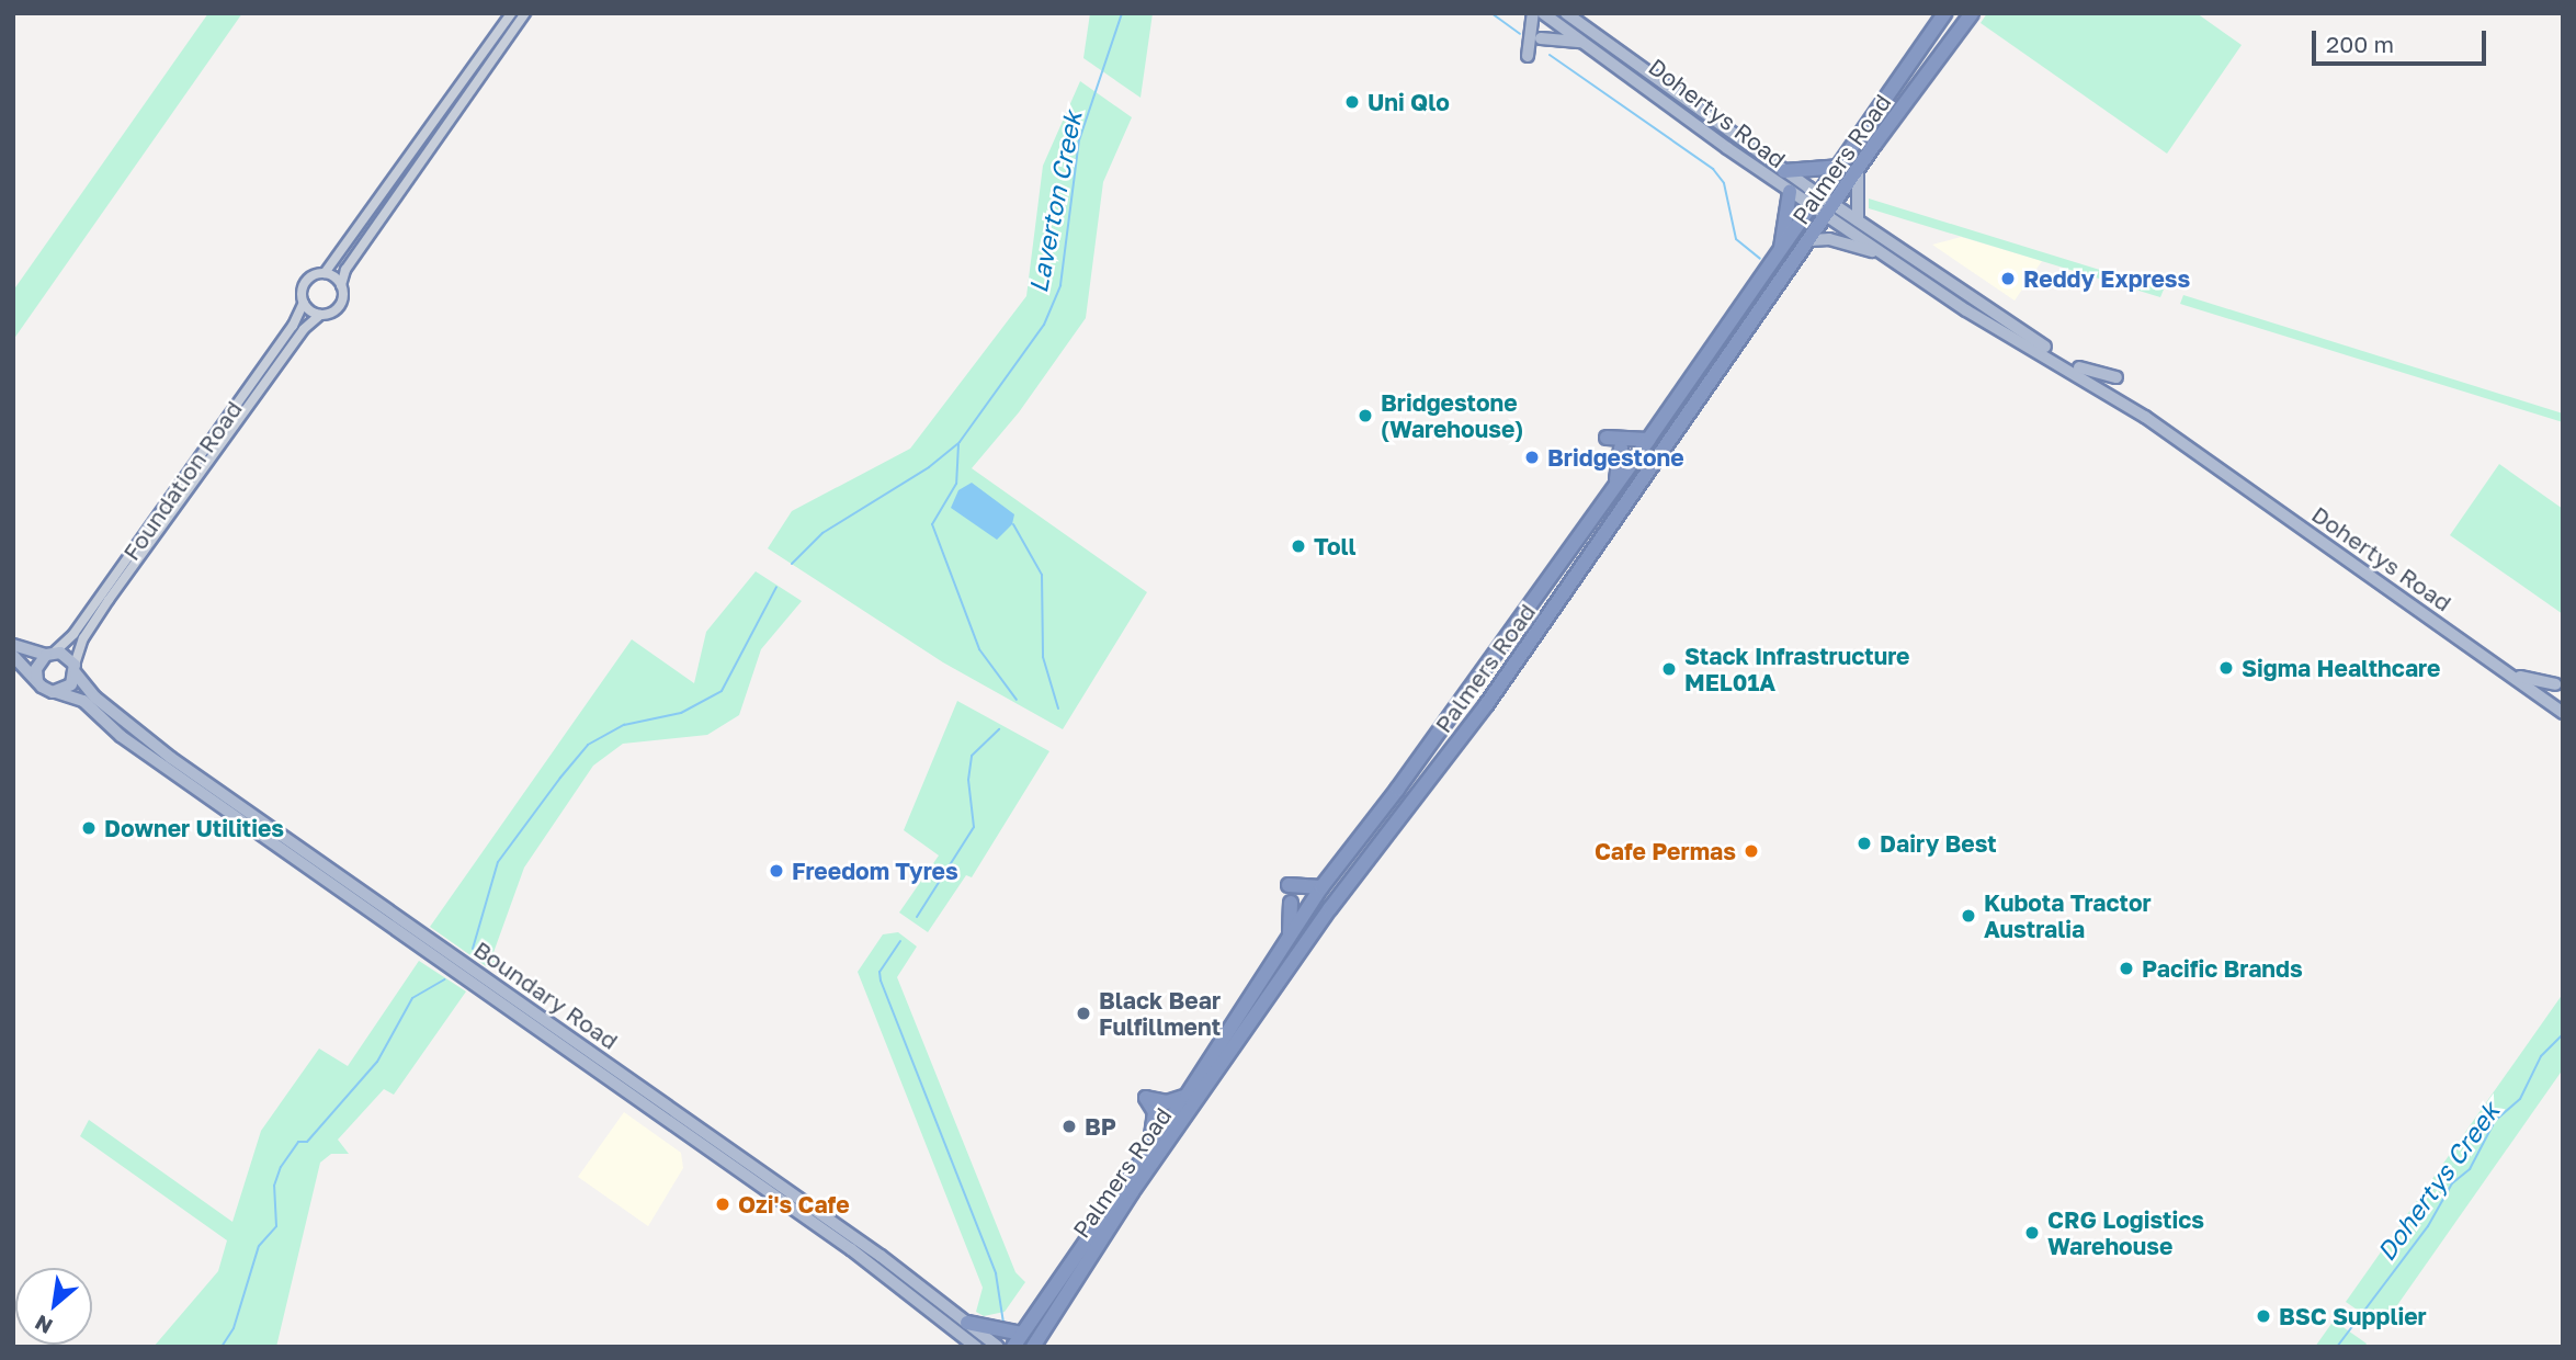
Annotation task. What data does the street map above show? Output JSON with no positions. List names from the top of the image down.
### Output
{
  "streets": {
    "highway": ["Palmers Road"],
    "main road": ["Dohertys Road", "Boundary Road"],
    "street": ["Foundation Road"]
  },
  "crossings": [
    ["Dohertys Road", "Palmers Road"],
    ["Foundation Road", "Boundary Road"]
  ],
  "water": ["Laverton Creek", "Dohertys Creek"],
  "places": [
    "Uni Qlo",
    "Reddy Express",
    "Bridgestone (Warehouse)",
    "Bridgestone",
    "Toll",
    "Sigma Healthcare",
    "Stack Infrastructure MEL01A",
    "Downer Utilities",
    "Dairy Best",
    "Cafe Permas",
    "Freedom Tyres",
    "Kubota Tractor Australia",
    "Pacific Brands",
    "Black Bear Fulfillment",
    "BP",
    "Ozi's Cafe",
    "CRG Logistics Warehouse",
    "BSC Supplier"
  ],
  "scale_bar": "200 m",
  "north": "bottom left"
}
